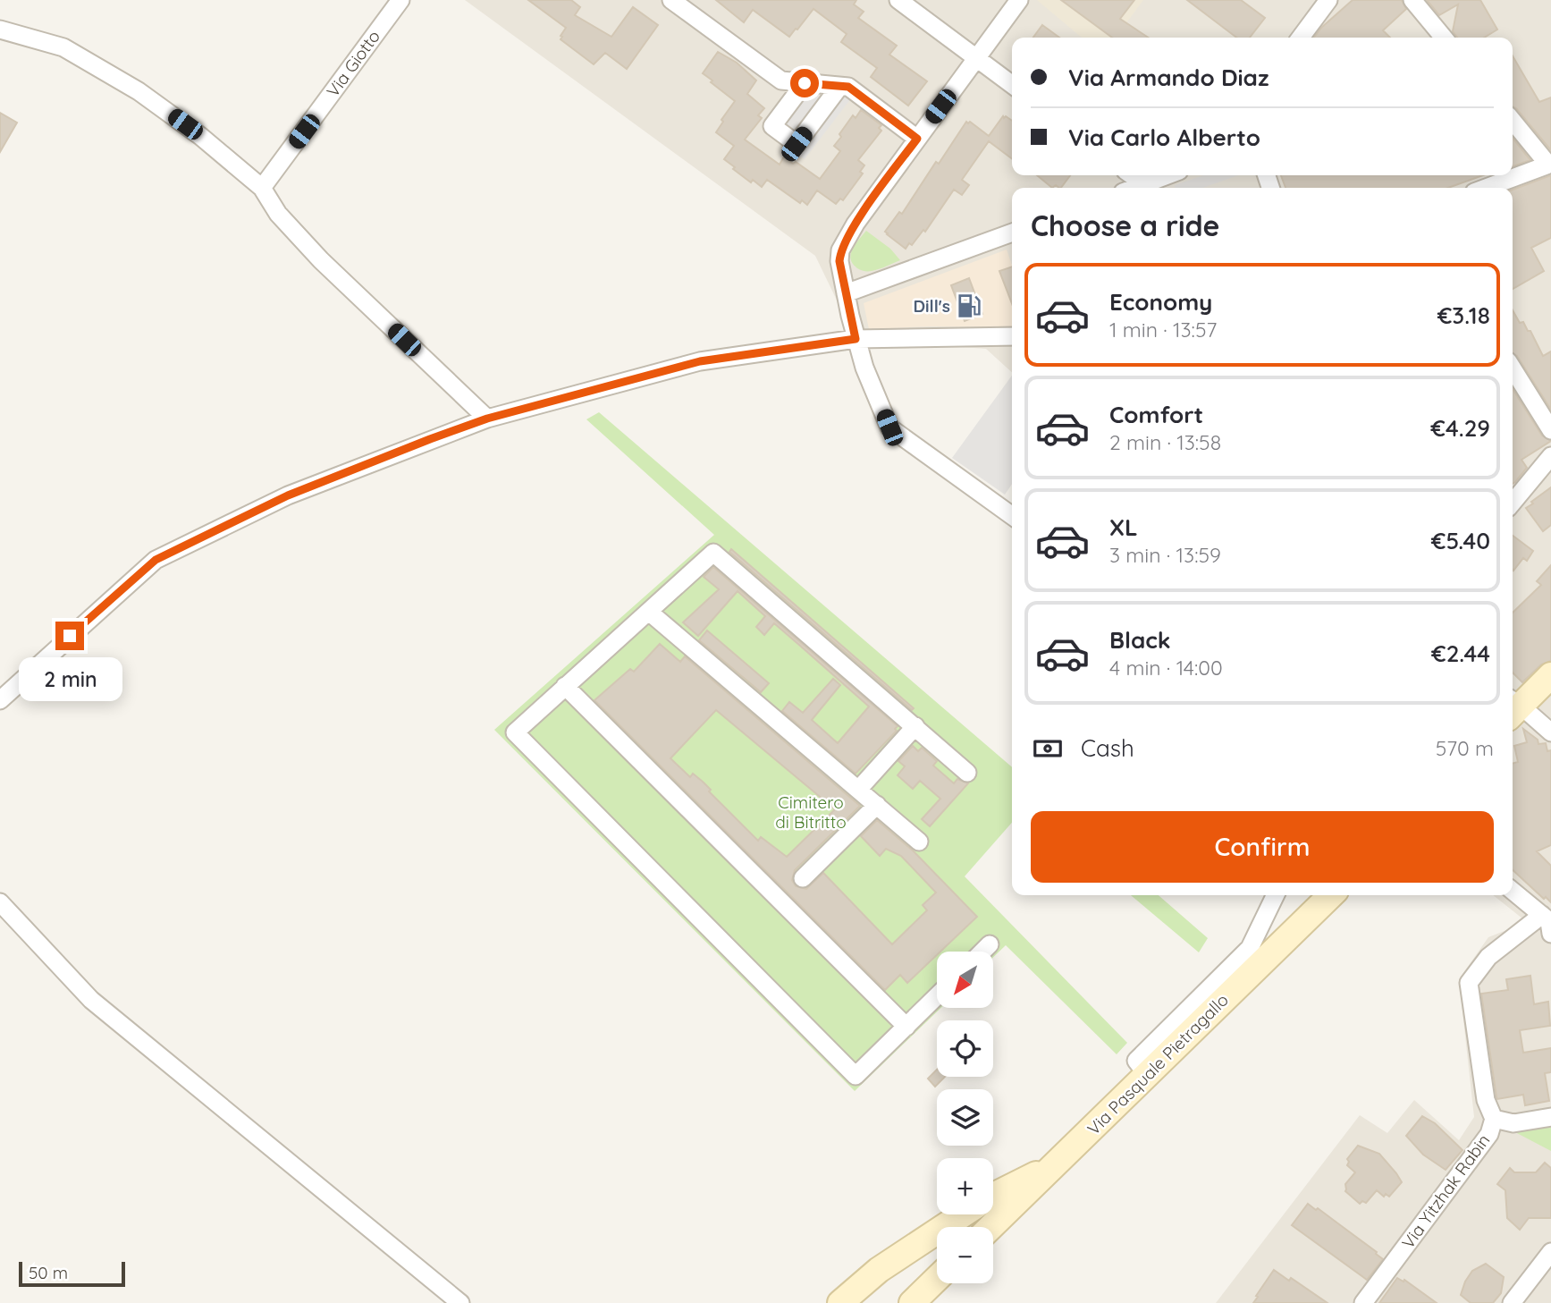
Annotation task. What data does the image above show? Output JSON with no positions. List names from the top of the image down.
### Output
{
  "streets": {
    "main road": ["Via Pasquale Pietragallo"],
    "street": ["Via Giotto", "Via Yitzhak Rabin"]
  },
  "parks": ["Cimitero di Bitritto"],
  "places": {
    "fuel station": ["Dill's"]
  },
  "scale_bar": "50 m",
  "north": "bottom left",
  "page": {
    "banner": ["Via Armando Diaz", "Via Carlo Alberto"],
    "heading": "Choose a ride",
    "list": [
      {
        "name": "Economy",
        "note": "1 min · 13:57",
        "value": "€3.18"
      },
      {
        "name": "Comfort",
        "note": "2 min · 13:58",
        "value": "€4.29"
      },
      {
        "name": "XL",
        "note": "3 min · 13:59",
        "value": "€5.40"
      },
      {
        "name": "Black",
        "note": "4 min · 14:00",
        "value": "€2.44"
      }
    ],
    "bubble": "2 min",
    "pay": ["Cash", "570 m"],
    "buttons": "Confirm",
    "map_buttons": ["+", "−"],
    "scale": "50 m"
  }
}
